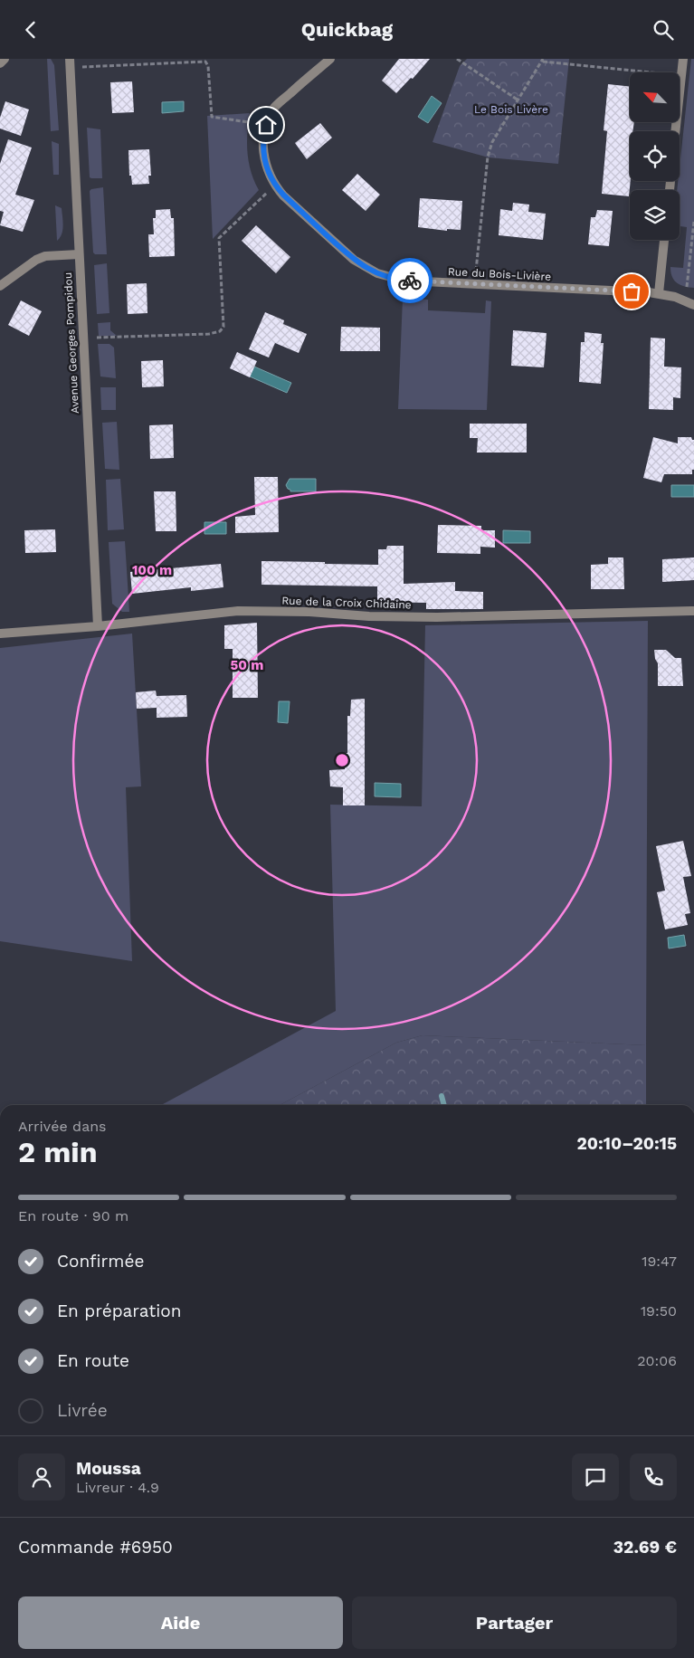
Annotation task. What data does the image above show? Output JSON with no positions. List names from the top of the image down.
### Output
{
  "streets": {
    "street": ["Rue du Bois-Livière", "Avenue Georges Pompidou", "Rue de la Croix Chidaine"]
  },
  "crossings": [
    ["Avenue Georges Pompidou", "Rue de la Croix Chidaine"]
  ],
  "parks": ["Le Bois Livère"],
  "north": "top left",
  "page": {
    "header": "Quickbag",
    "heading": ["2 min", "Arrivée dans", "20:10–20:15"],
    "panel": [
      "Moussa",
      "Livreur · 4.9",
      "Commande #6950",
      "32.69 €"
    ],
    "bar": "En route · 90 m",
    "list": [
      ["Confirmée", "19:47"],
      ["En préparation", "19:50"],
      ["En route", "20:06"],
      "Livrée"
    ],
    "buttons": ["Aide", "Partager"]
  },
  "rings": ["100 m", "50 m"]
}
